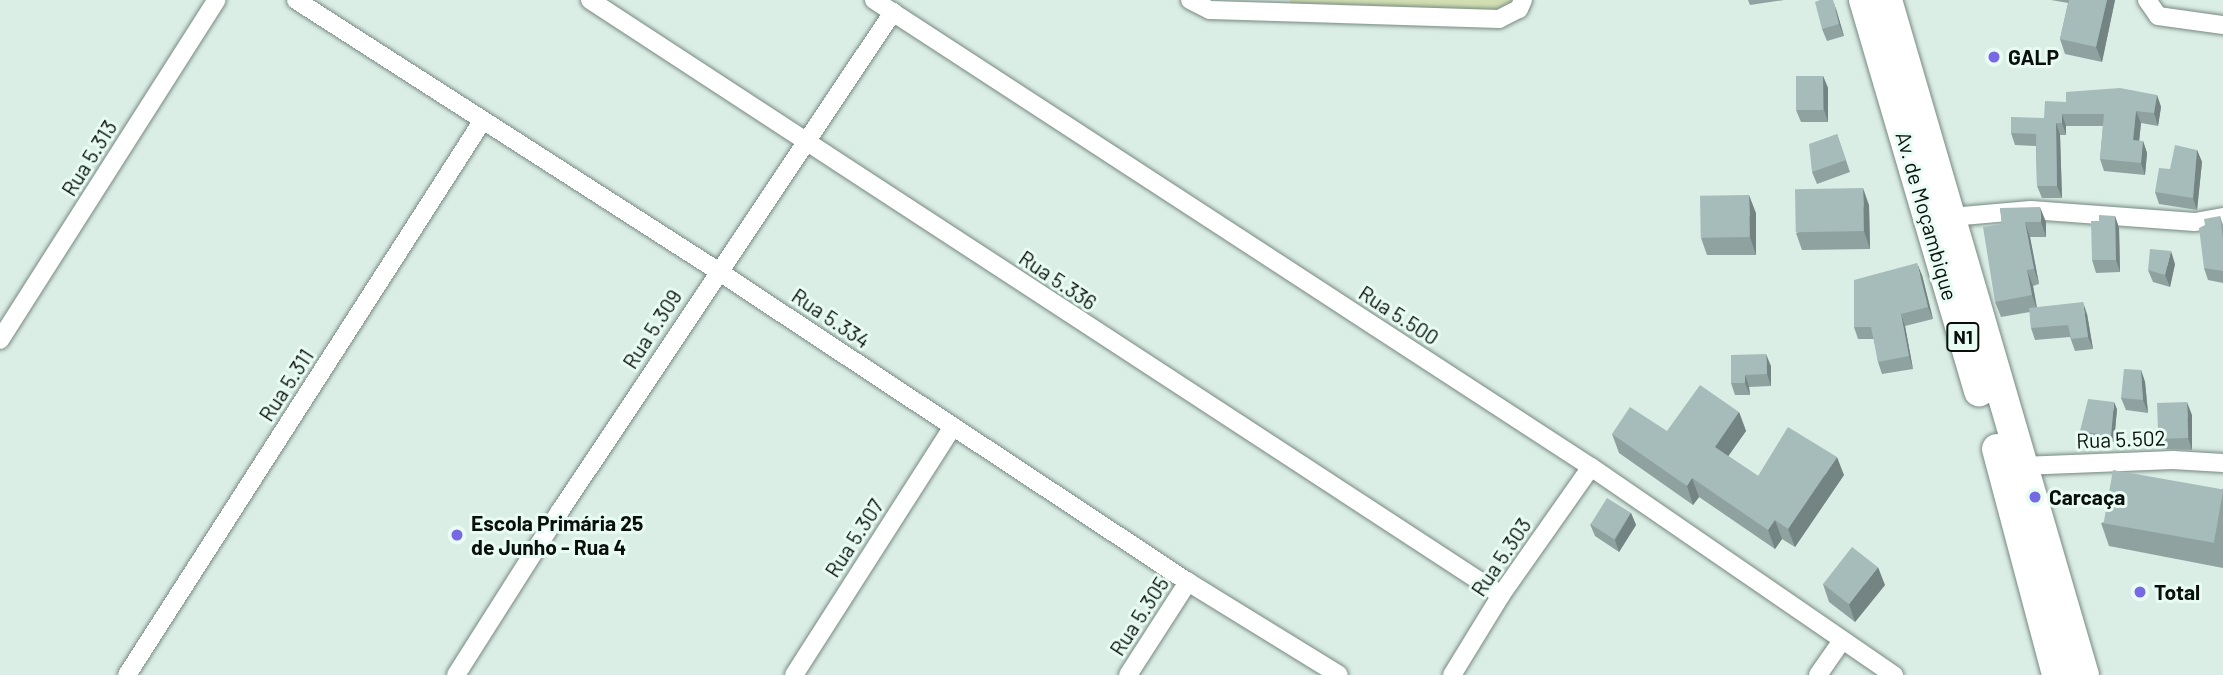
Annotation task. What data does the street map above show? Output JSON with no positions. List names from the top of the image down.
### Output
{
  "streets": {
    "highway": ["Av. de Moçambique", "N1"],
    "street": [
      "Rua 5.313",
      "Rua 5.336",
      "Rua 5.500",
      "Rua 5.334",
      "Rua 5.309",
      "Rua 5.311",
      "Rua 5.502",
      "Rua 5.307",
      "Rua 5.303",
      "Rua 5.305"
    ]
  },
  "crossings": [
    ["Av. de Moçambique", "Rua 5.502"],
    ["Rua 5.336", "Rua 5.309"],
    ["Rua 5.336", "Rua 5.303"],
    ["Rua 5.500", "Rua 5.309"],
    ["Rua 5.500", "Rua 5.303"],
    ["Rua 5.334", "Rua 5.309"],
    ["Rua 5.334", "Rua 5.311"],
    ["Rua 5.334", "Rua 5.307"],
    ["Rua 5.334", "Rua 5.305"]
  ],
  "places": [
    "GALP",
    "Carcaça",
    "Escola Primária 25 de Junho - Rua 4",
    "Total"
  ]
}
